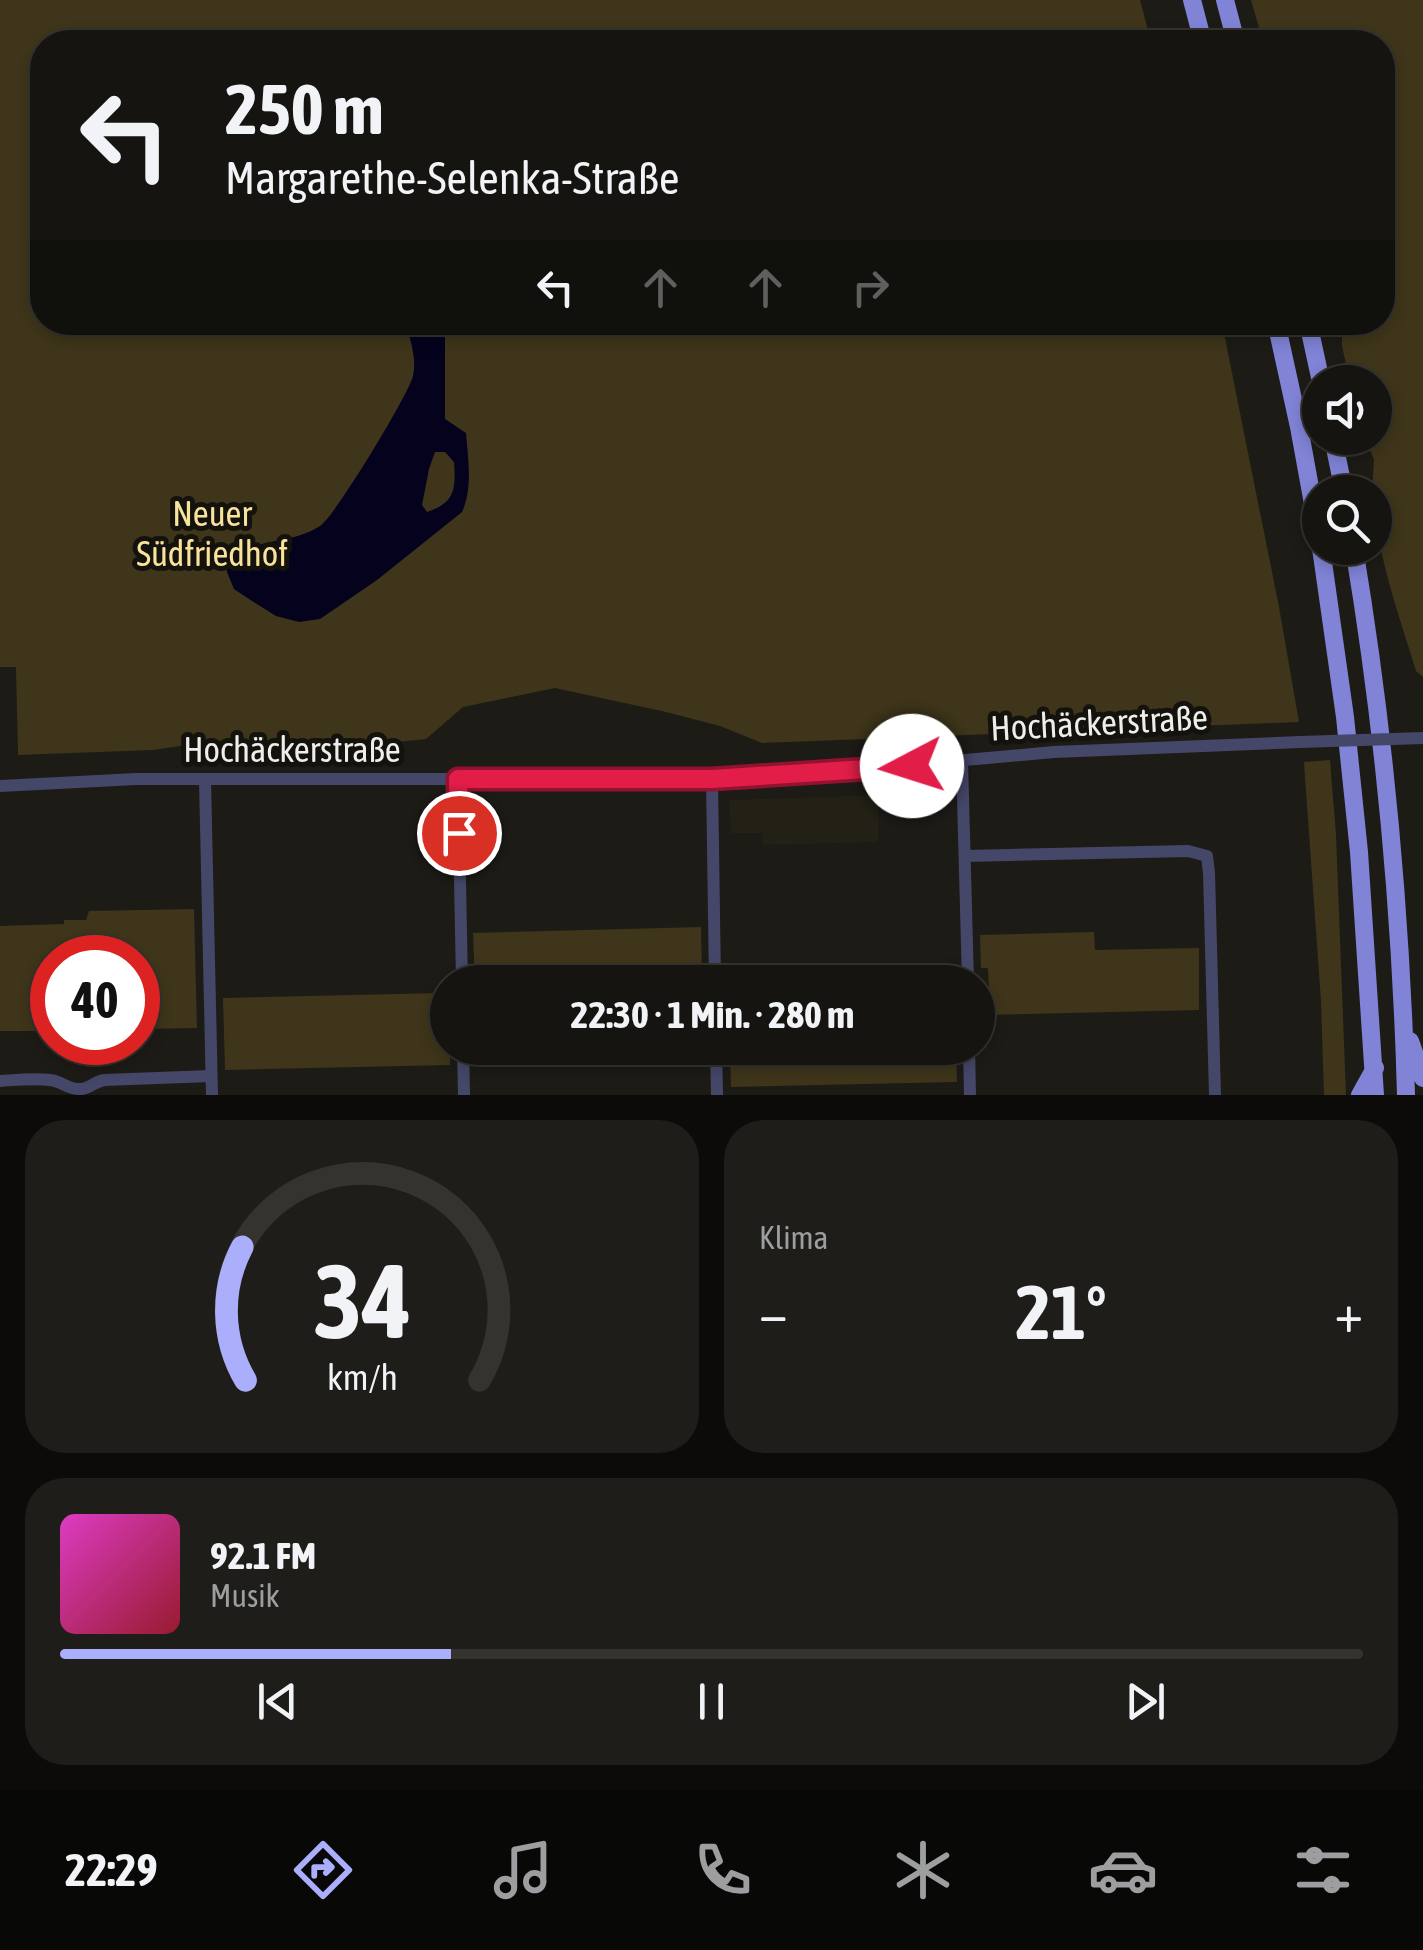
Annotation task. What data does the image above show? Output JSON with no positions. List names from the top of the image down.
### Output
{
  "streets": {
    "street": ["Hochäckerstraße"]
  },
  "parks": ["Neuer Südfriedhof"],
  "page": {
    "turn": ["250 m", "Margarethe-Selenka-Straße"],
    "limit": "40",
    "trip": "22:30 · 1 Min. · 280 m",
    "tile": "Klima",
    "heat": ["−", "21°", "+"],
    "song": ["92.1 FM", "Musik"],
    "tabs": "22:29",
    "gauge": ["34", "km/h"]
  }
}
